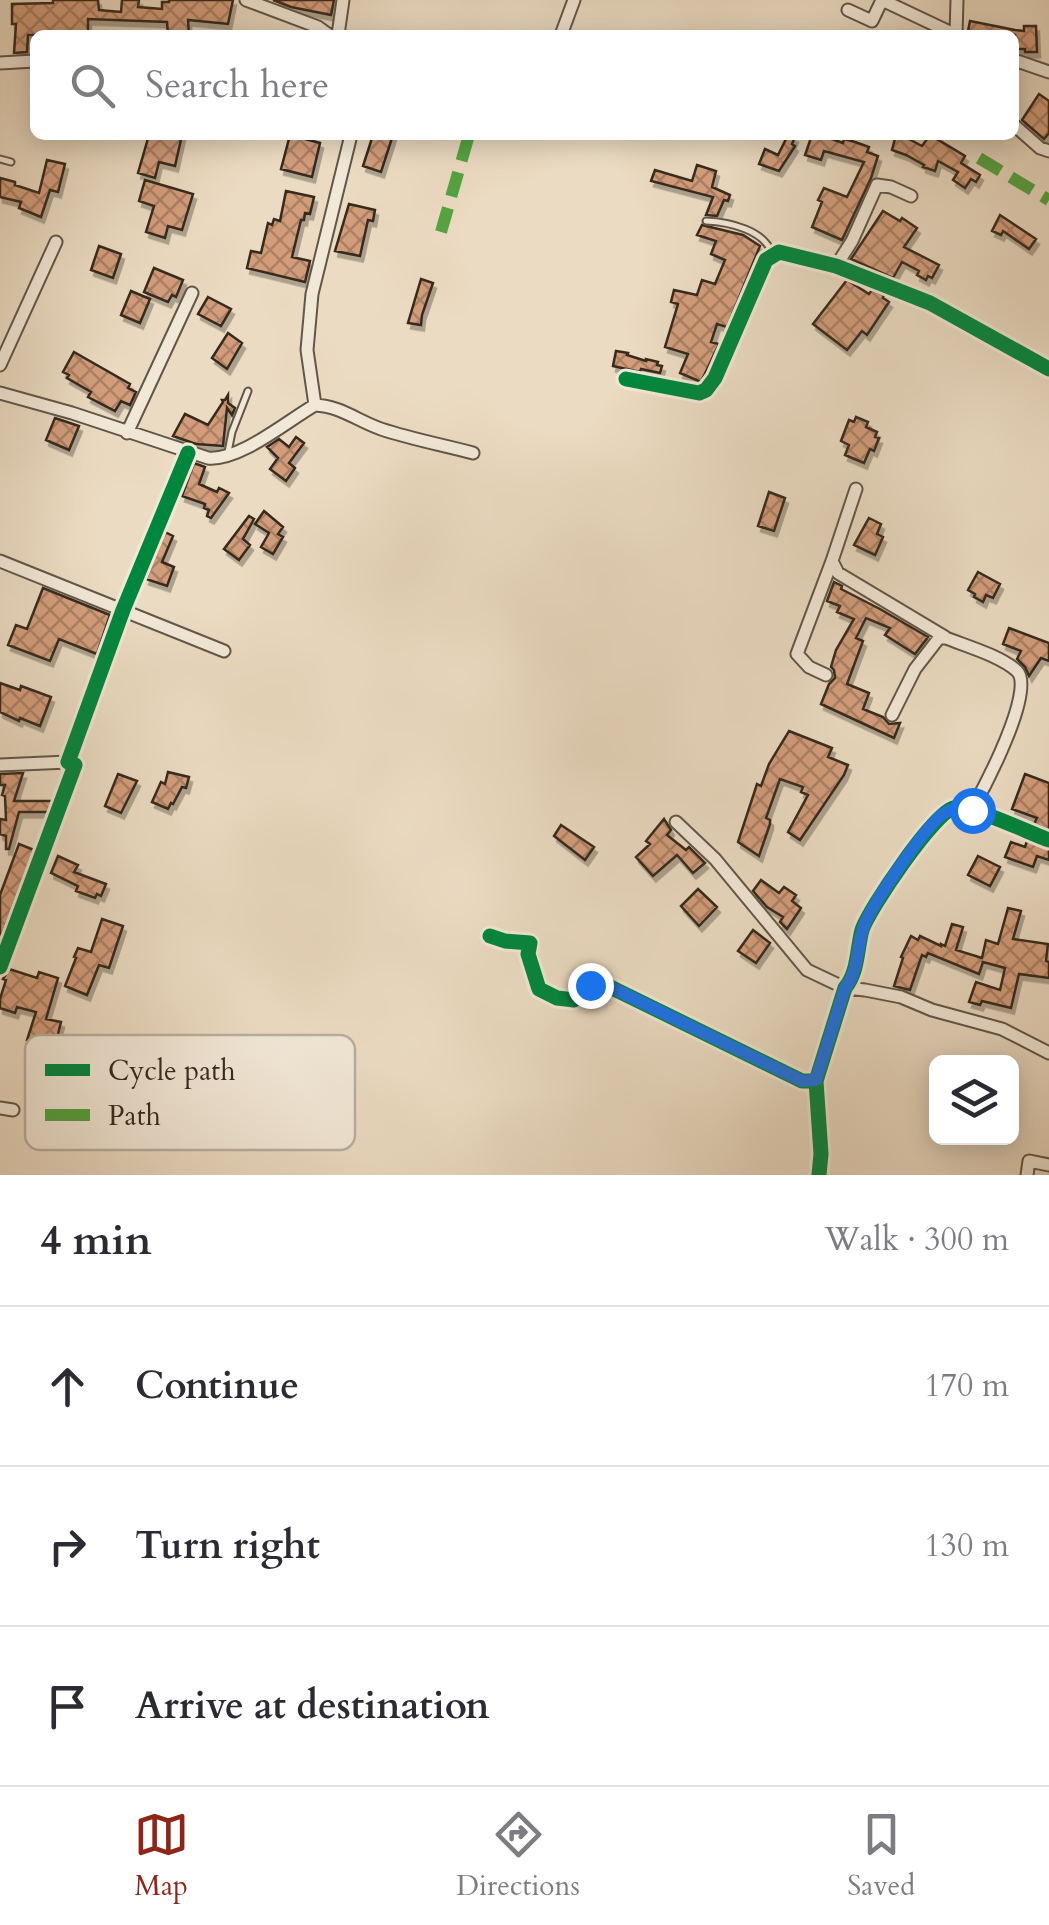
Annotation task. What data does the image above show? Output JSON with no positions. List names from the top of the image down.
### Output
{
  "legend": ["Cycle path", "Path"],
  "page": {
    "search": "Search here",
    "heading": ["4 min", "Walk · 300 m"],
    "list": [
      ["Continue", "170 m"],
      ["Turn right", "130 m"],
      "Arrive at destination"
    ],
    "nav": ["Map", "Directions", "Saved"]
  }
}
